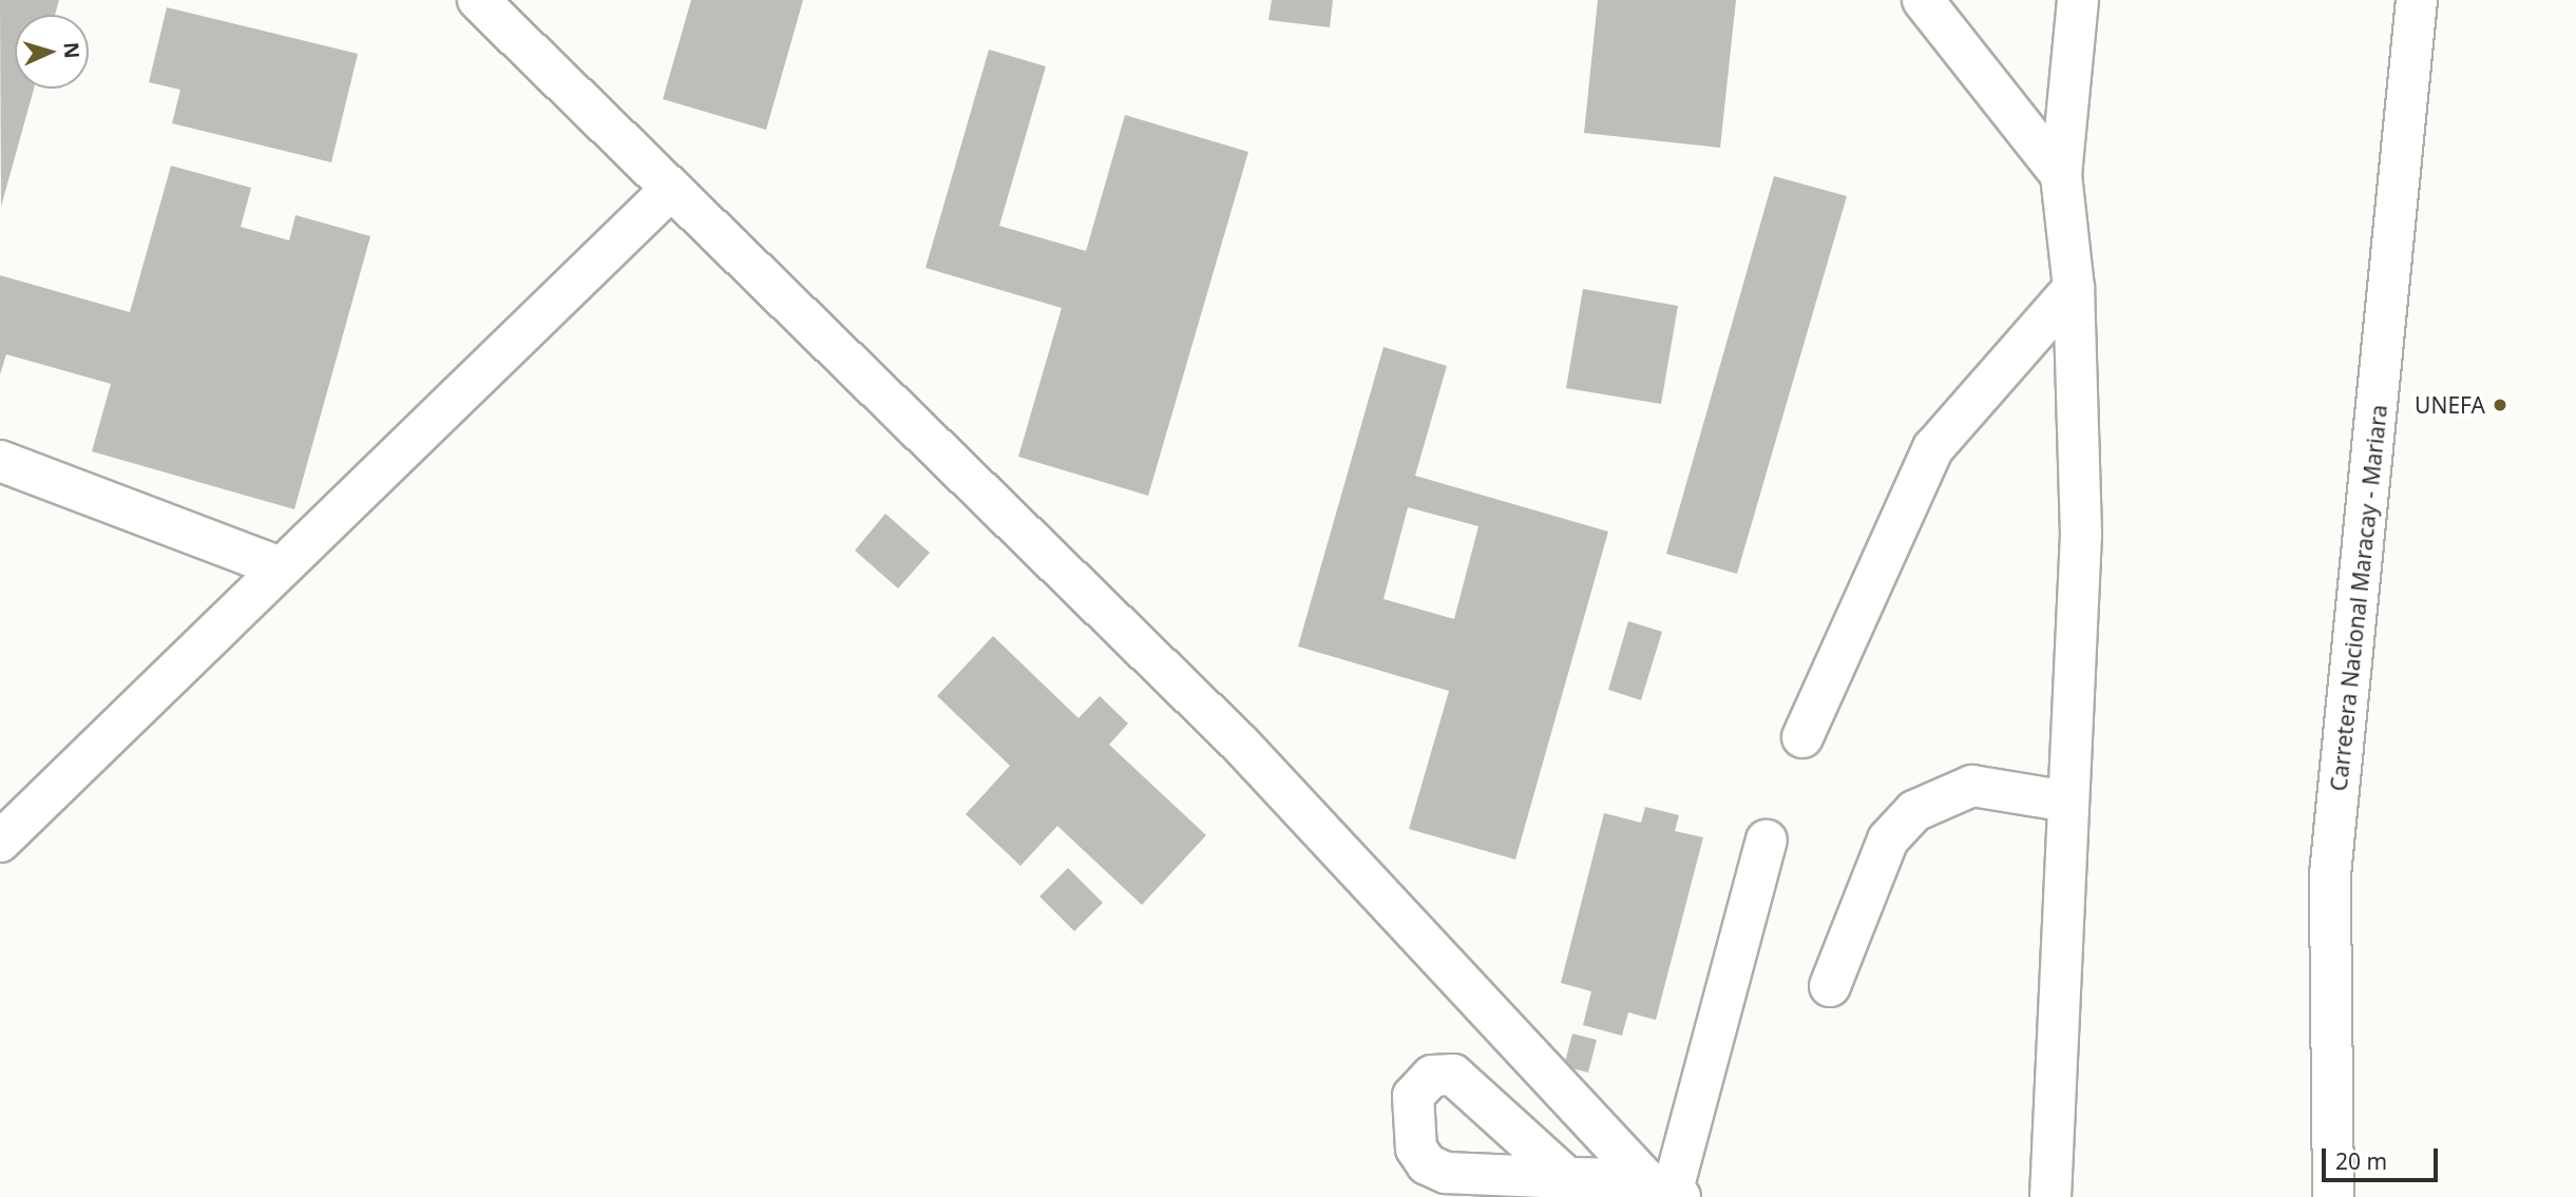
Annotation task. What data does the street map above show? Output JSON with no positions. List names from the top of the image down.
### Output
{
  "streets": {
    "main road": ["Carretera Nacional Maracay - Mariara"]
  },
  "places": ["UNEFA"],
  "scale_bar": "20 m",
  "north": "right"
}
